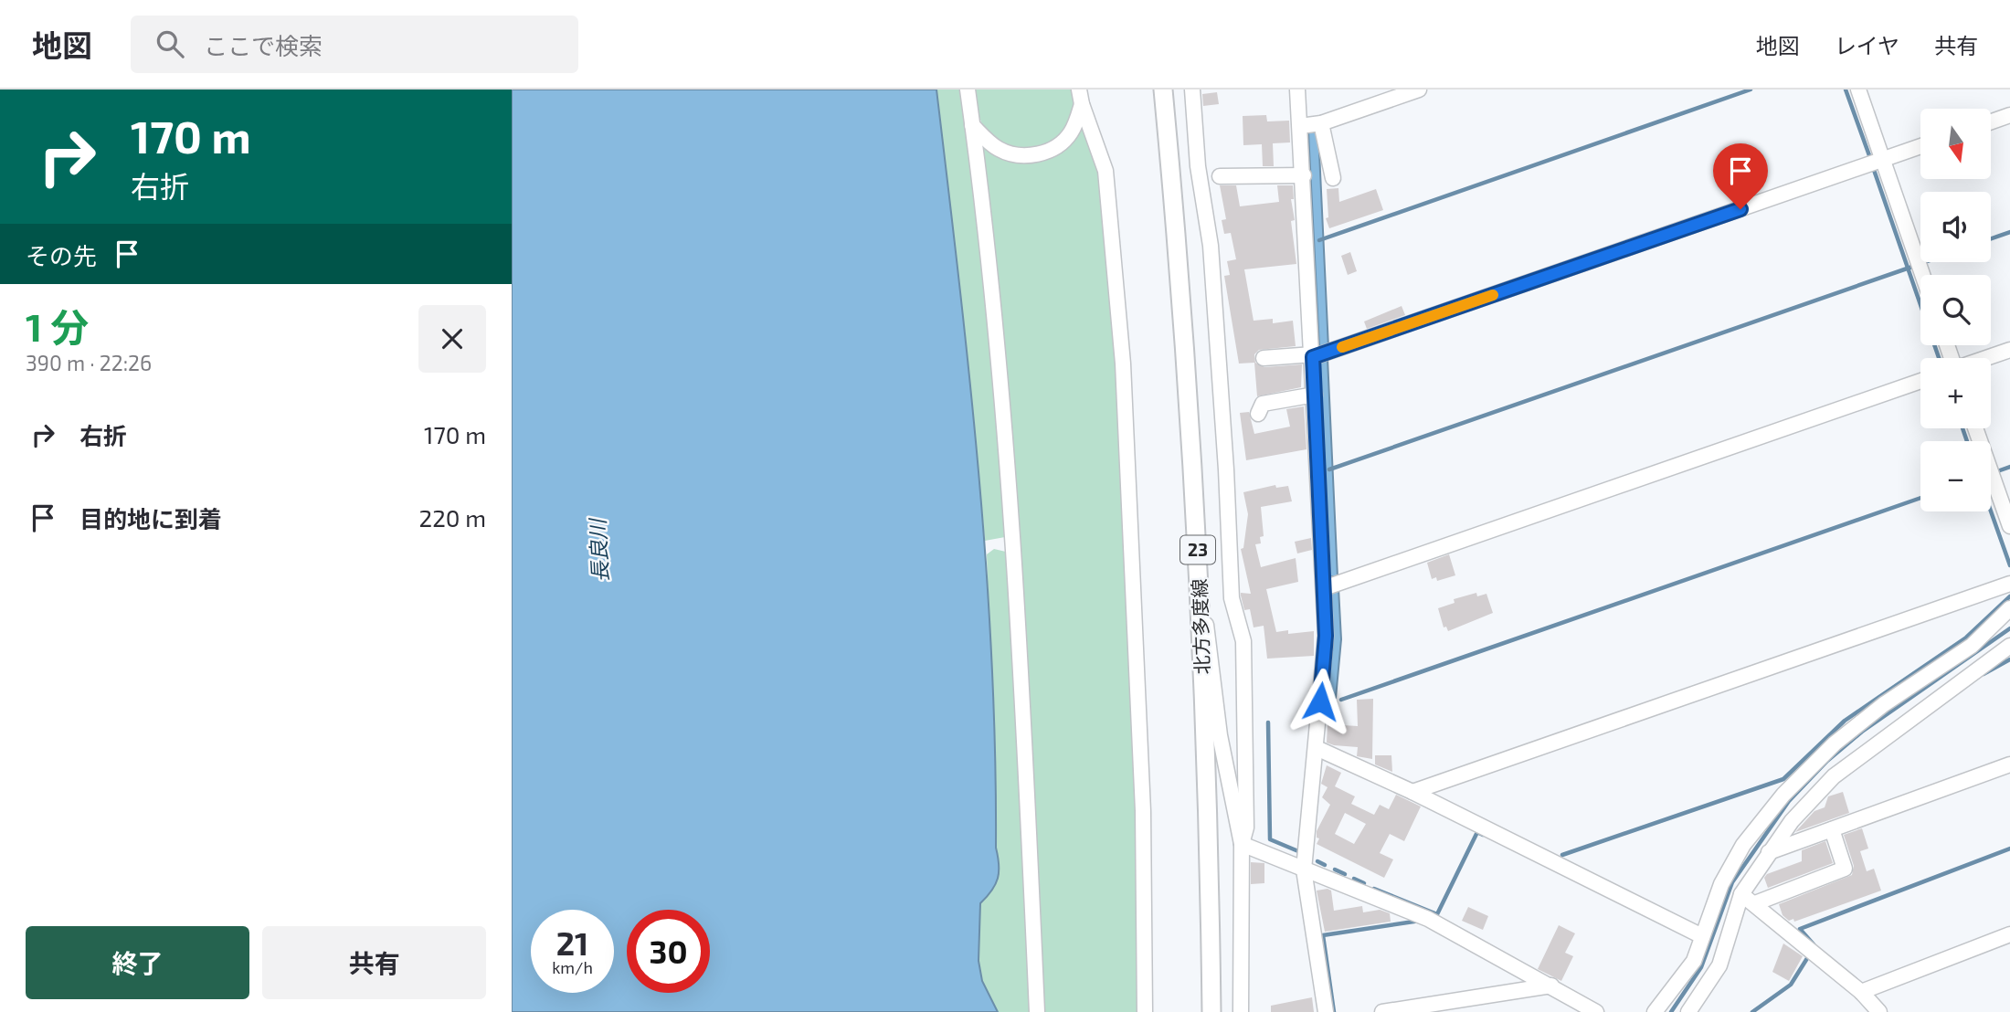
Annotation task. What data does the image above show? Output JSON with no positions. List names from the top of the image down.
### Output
{
  "streets": {
    "main road": ["23", "北方多度線"]
  },
  "water": ["長良川"],
  "north": "bottom",
  "page": {
    "header": "地図",
    "search": "ここで検索",
    "nav": ["地図", "レイヤ", "共有"],
    "turn": ["170 m", "右折"],
    "map_buttons": ["+", "−"],
    "then": "その先",
    "heading": ["1 分", "390 m · 22:26"],
    "list": [
      {
        "name": "右折",
        "value": "170 m"
      },
      {
        "name": "目的地に到着",
        "value": "220 m"
      }
    ],
    "speed": "21 km/h",
    "limit": "30",
    "buttons": ["終了", "共有"]
  }
}
